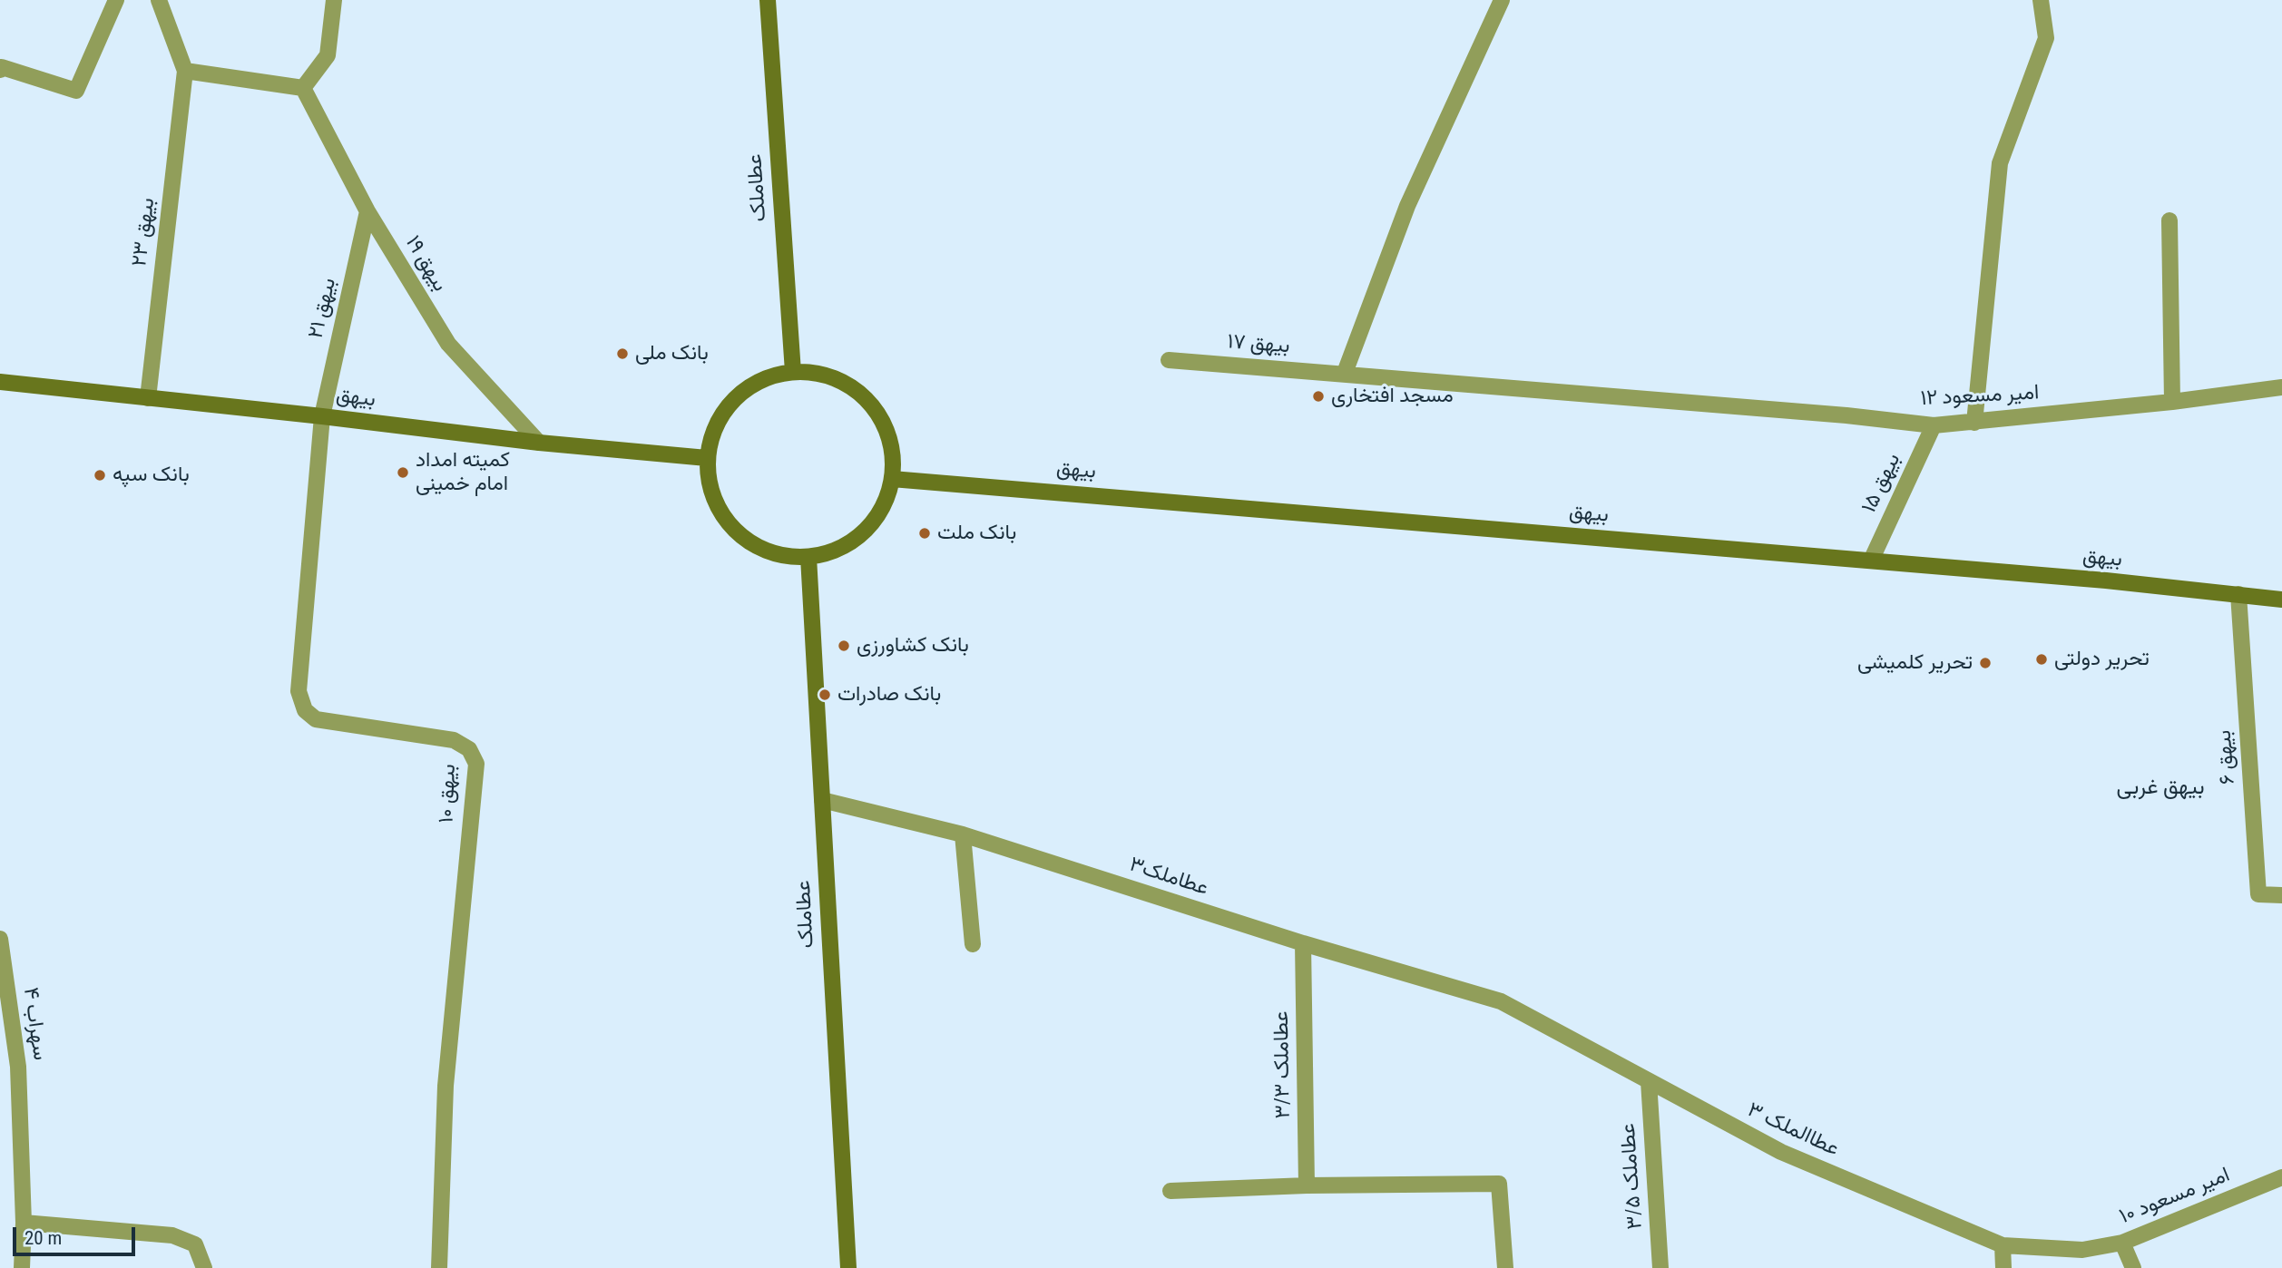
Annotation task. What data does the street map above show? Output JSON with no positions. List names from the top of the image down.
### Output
{
  "streets": {
    "main road": ["عطاملک", "بیهق"],
    "street": [
      "بیهق ۲۳",
      "بیهق ۱۹",
      "بیهق ۲۱",
      "بیهق ۱۷",
      "امیر مسعود ۱۲",
      "بیهق ۱۵",
      "بیهق ۶",
      "بیهق ۱۰",
      "عطاملک۳",
      "سهراب ۴",
      "عطاملک ۳/۳",
      "عطاالملک ۳",
      "عطاملک ۳/۵",
      "امیر مسعود ۱۰"
    ]
  },
  "crossings": [
    ["عطاملک", "بیهق"],
    ["عطاملک", "عطاملک۳"],
    ["بیهق ۲۳", "بیهق"],
    ["بیهق ۱۹", "بیهق ۲۱"],
    ["بیهق ۱۹", "بیهق"],
    ["بیهق ۲۱", "بیهق"],
    ["بیهق ۲۱", "بیهق ۱۰"],
    ["بیهق ۱۷", "امیر مسعود ۱۲"],
    ["امیر مسعود ۱۲", "بیهق ۱۵"],
    ["بیهق", "بیهق ۱۵"],
    ["بیهق", "بیهق ۶"],
    ["بیهق", "بیهق ۱۰"],
    ["عطاملک۳", "عطاملک ۳/۳"],
    ["عطاملک۳", "عطاالملک ۳"],
    ["عطاالملک ۳", "عطاملک ۳/۵"],
    ["عطاالملک ۳", "امیر مسعود ۱۰"]
  ],
  "districts": ["بیهق غربی"],
  "places": [
    "بانک ملی",
    "مسجد افتخاری",
    "کمیته امداد امام خمینی",
    "بانک سپه",
    "بانک ملت",
    "بانک کشاورزی",
    "تحریر دولتی",
    "تحریر کلمیشی",
    "بانک صادرات"
  ],
  "scale_bar": "20 m"
}
